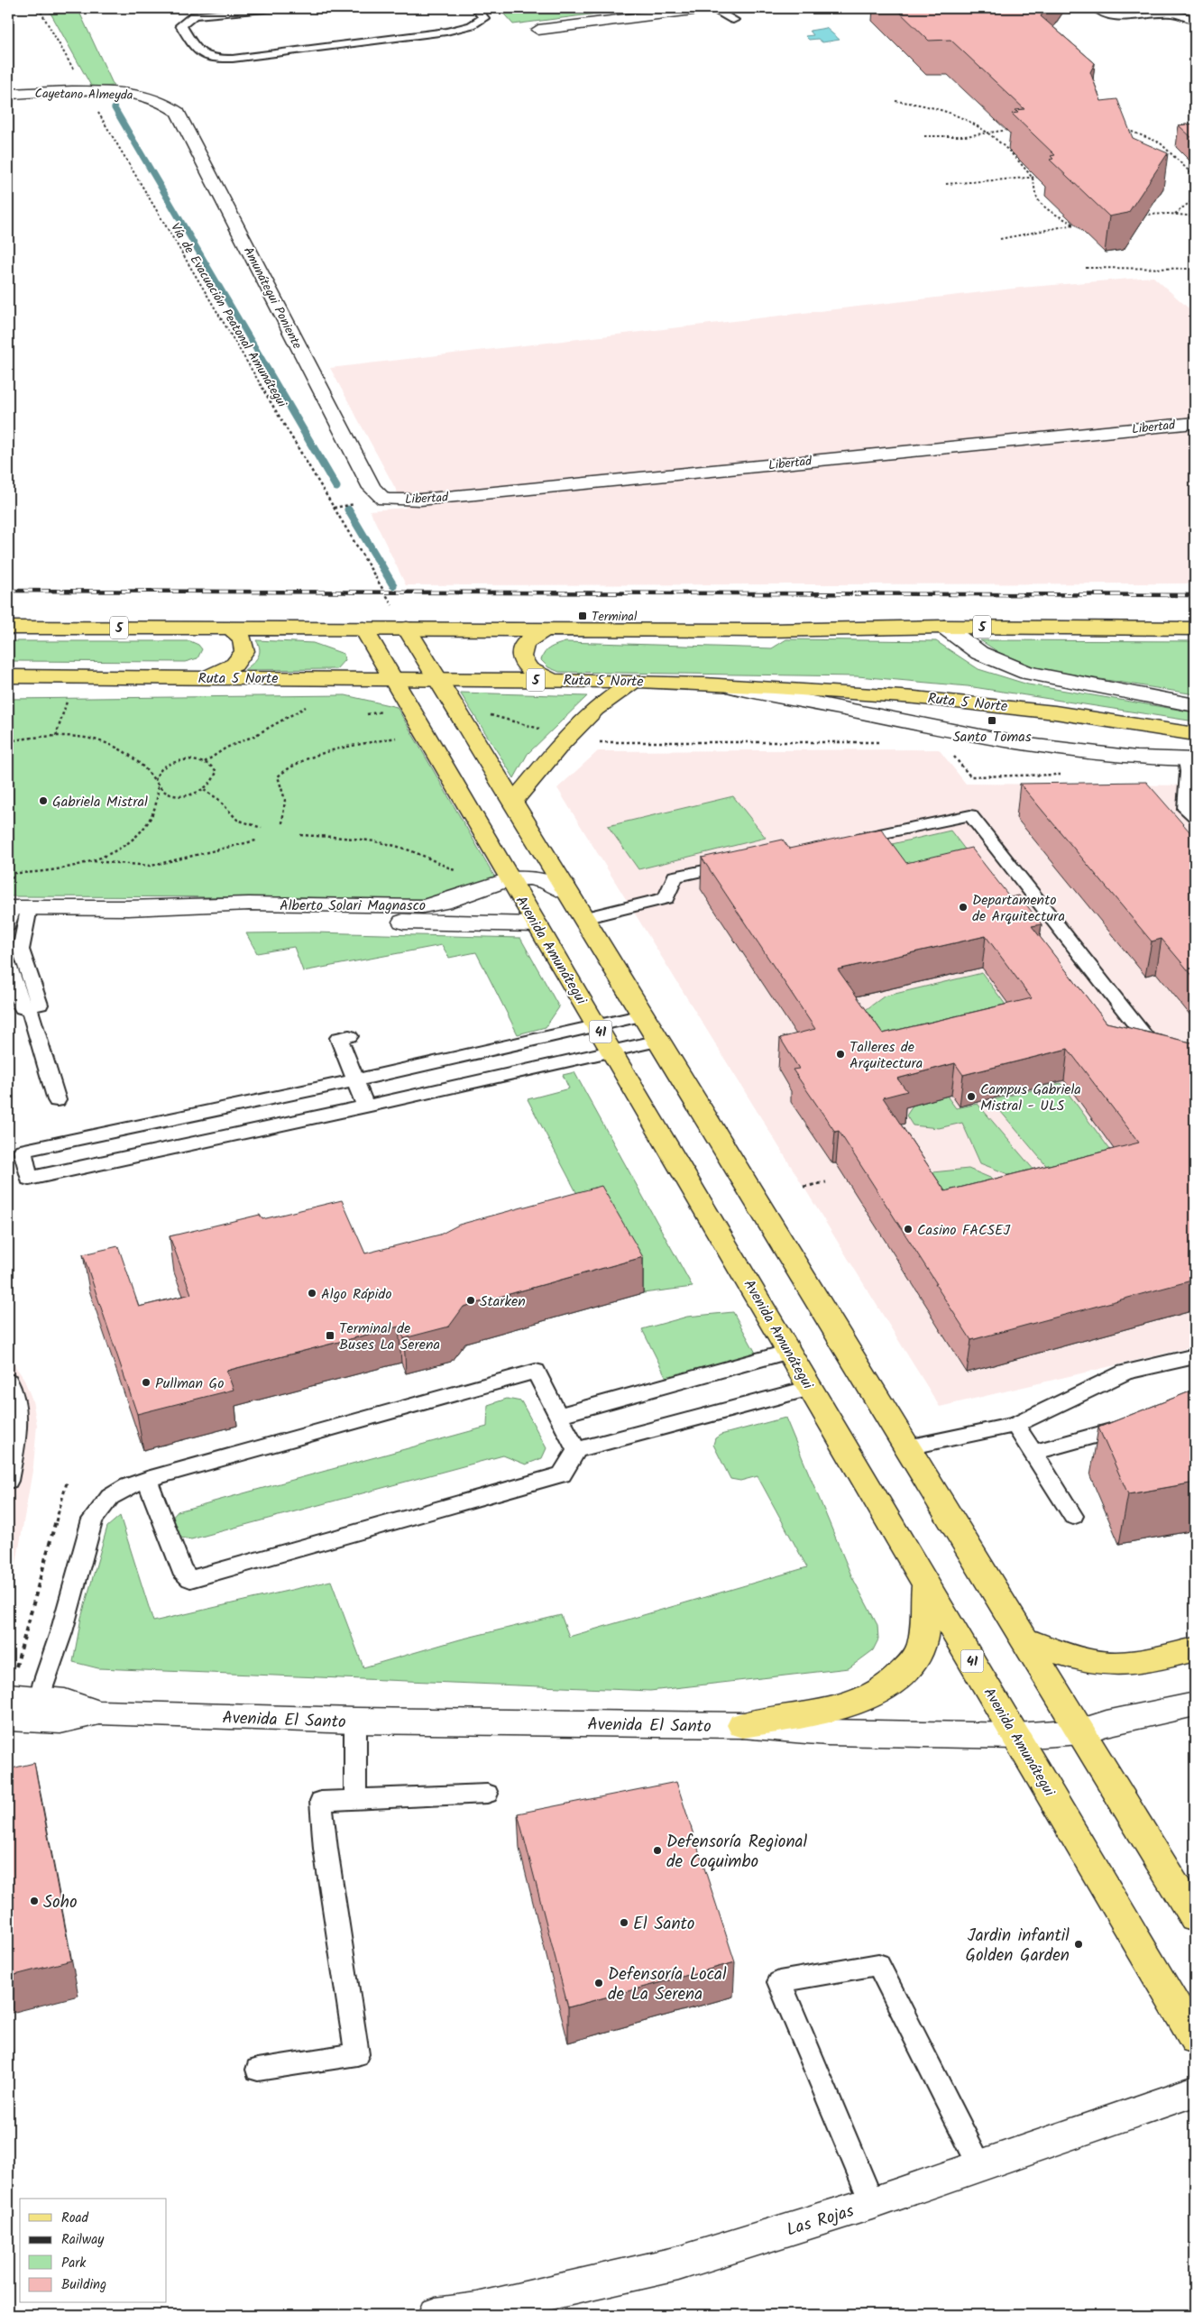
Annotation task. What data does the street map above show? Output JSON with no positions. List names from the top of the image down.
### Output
{
  "streets": {
    "main road": [
      "5",
      "Ruta 5 Norte",
      "Avenida Amunátegui",
      "41"
    ],
    "street": [
      "Cayetano Almeyda",
      "Amunátegui Poniente",
      "Libertad",
      "Alberto Solari Magnasco",
      "Avenida El Santo",
      "Las Rojas"
    ],
    "path": ["Vía de Evacuación Peatonal Amunátegui"]
  },
  "crossings": [
    ["Cayetano Almeyda", "Amunátegui Poniente"],
    ["Cayetano Almeyda", "Vía de Evacuación Peatonal Amunátegui"],
    ["Amunátegui Poniente", "Libertad"],
    ["Vía de Evacuación Peatonal Amunátegui", "5"],
    ["5", "Avenida Amunátegui"],
    ["Ruta 5 Norte", "Avenida Amunátegui"],
    ["Alberto Solari Magnasco", "Avenida Amunátegui"],
    ["Avenida Amunátegui", "Avenida El Santo"]
  ],
  "places": {
    "transit": ["Terminal", "Santo Tomas", "Terminal de Buses La Serena"],
    "other": [
      "Gabriela Mistral",
      "Departamento de Arquitectura",
      "Talleres de Arquitectura",
      "Campus Gabriela Mistral - ULS",
      "Casino FACSEJ",
      "Algo Rápido",
      "Starken",
      "Pullman Go",
      "Defensoría Regional de Coquimbo",
      "Soho",
      "El Santo",
      "Jardin infantil Golden Garden",
      "Defensoría Local de La Serena"
    ]
  },
  "legend": [
    "Road",
    "Railway",
    "Park",
    "Building"
  ]
}
